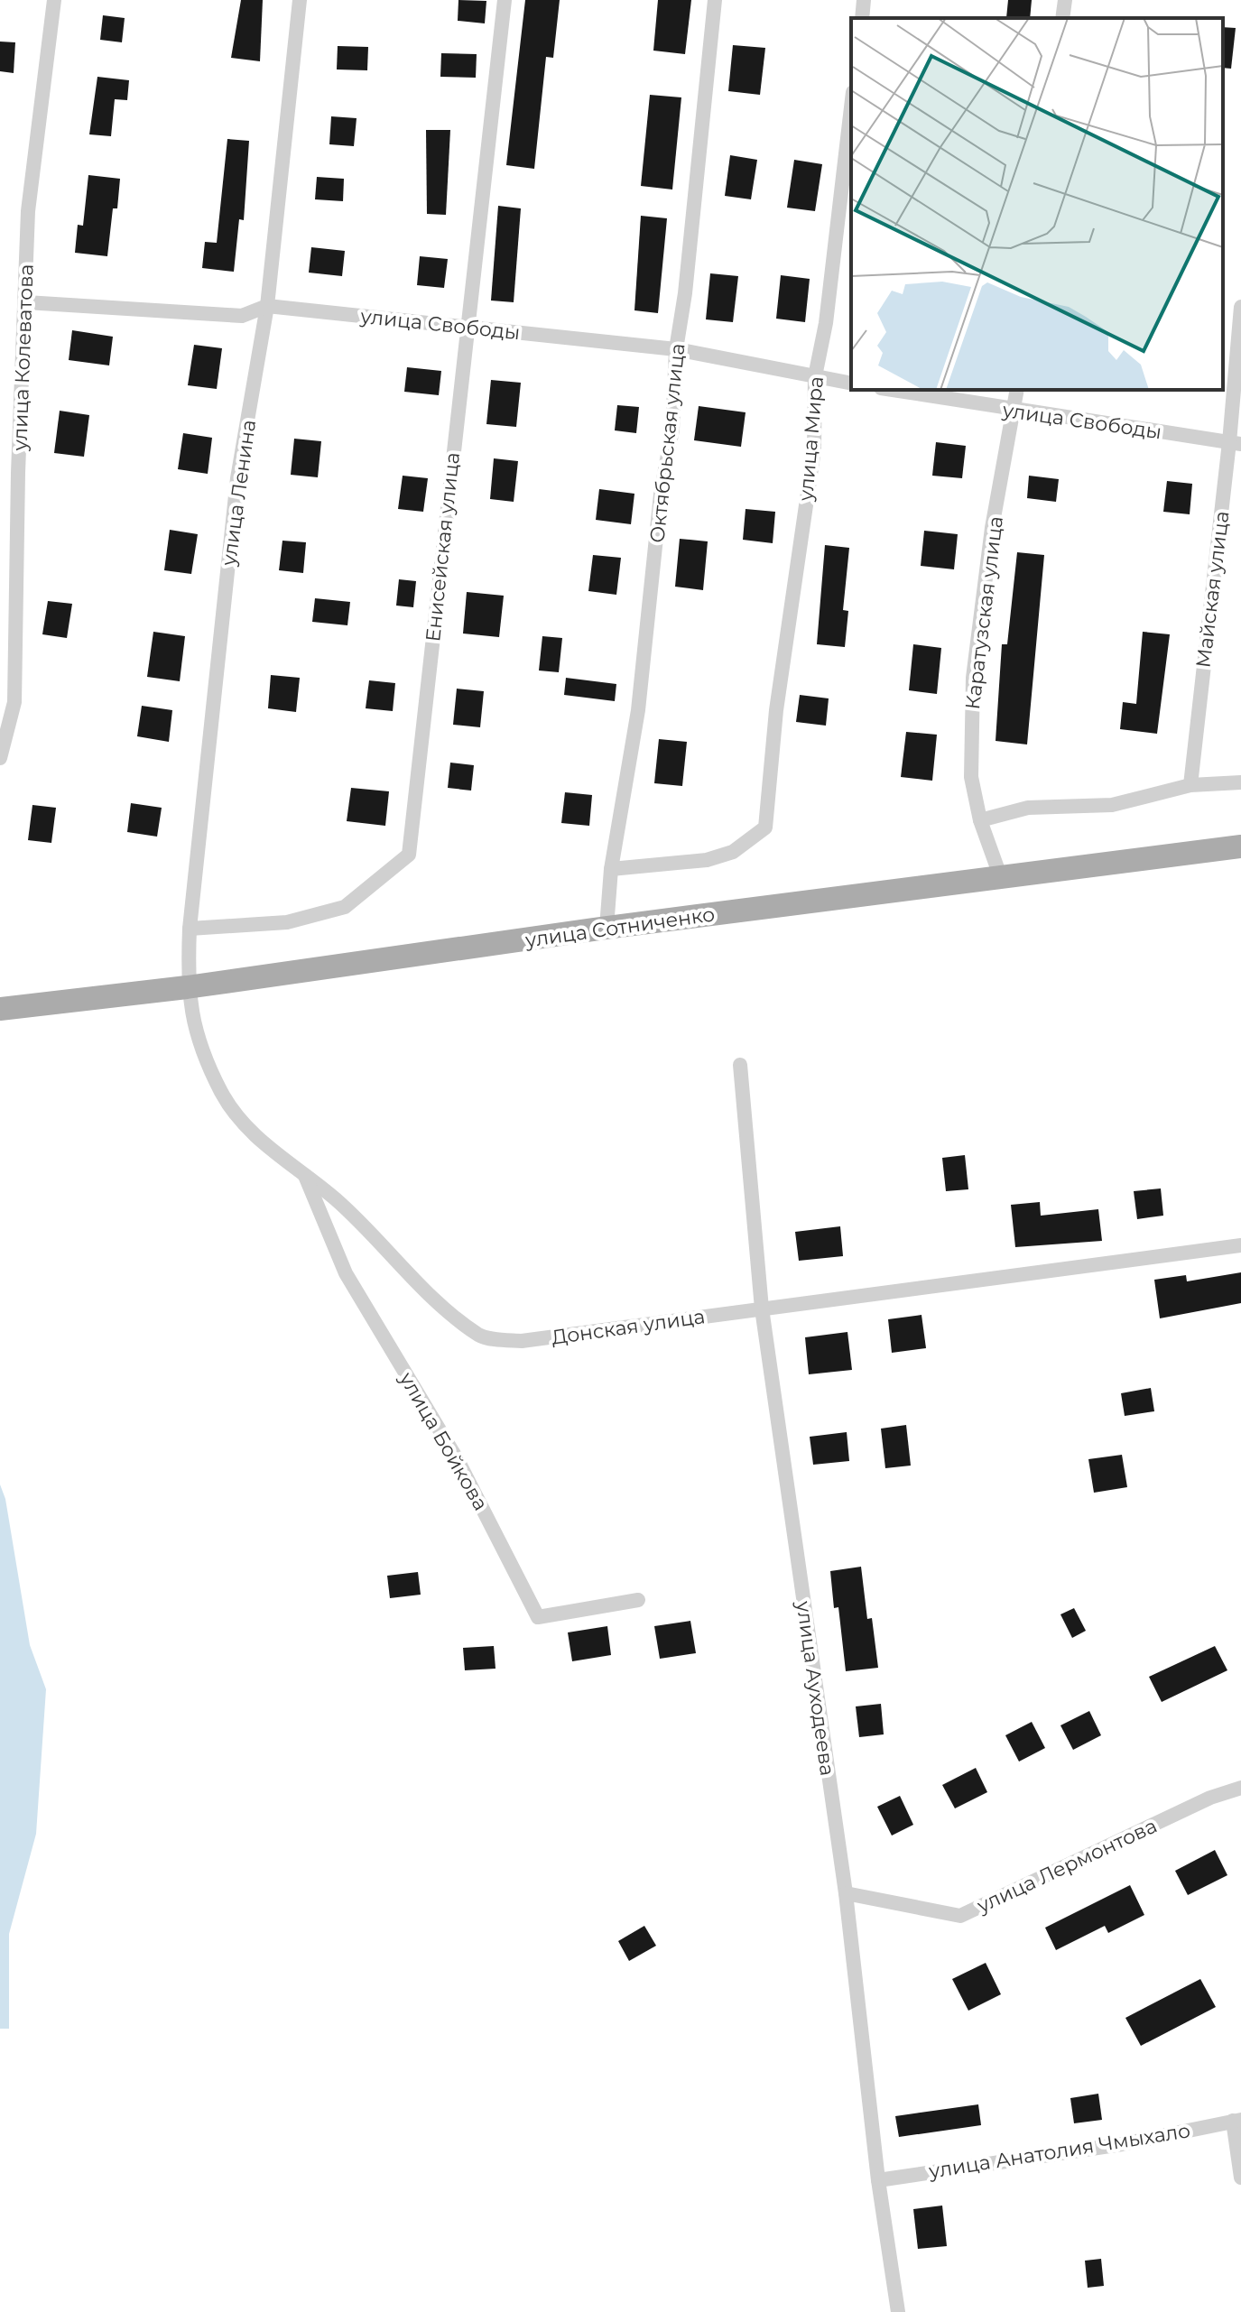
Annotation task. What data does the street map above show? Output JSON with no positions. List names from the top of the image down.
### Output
{
  "streets": {
    "main road": ["улица Сотниченко"],
    "street": [
      "улица Свободы",
      "улица Колеватова",
      "улица Мира",
      "Октябрьская улица",
      "улица Ленина",
      "Енисейская улица",
      "Майская улица",
      "Каратузская улица",
      "Донская улица",
      "улица Бойкова",
      "улица Ауходеева",
      "улица Лермонтова",
      "улица Анатолия Чмыхало"
    ]
  },
  "crossings": [
    ["улица Свободы", "улица Колеватова"],
    ["улица Свободы", "улица Мира"],
    ["улица Свободы", "Октябрьская улица"],
    ["улица Свободы", "улица Ленина"],
    ["улица Свободы", "Енисейская улица"],
    ["улица Свободы", "Майская улица"],
    ["улица Свободы", "Каратузская улица"],
    ["улица Мира", "Октябрьская улица"],
    ["Октябрьская улица", "улица Сотниченко"],
    ["улица Ленина", "Енисейская улица"],
    ["улица Ленина", "улица Сотниченко"],
    ["улица Ленина", "Донская улица"],
    ["Каратузская улица", "улица Сотниченко"],
    ["улица Сотниченко", "Донская улица"],
    ["Донская улица", "улица Бойкова"],
    ["Донская улица", "улица Ауходеева"],
    ["улица Ауходеева", "улица Лермонтова"],
    ["улица Ауходеева", "улица Анатолия Чмыхало"]
  ]
}
